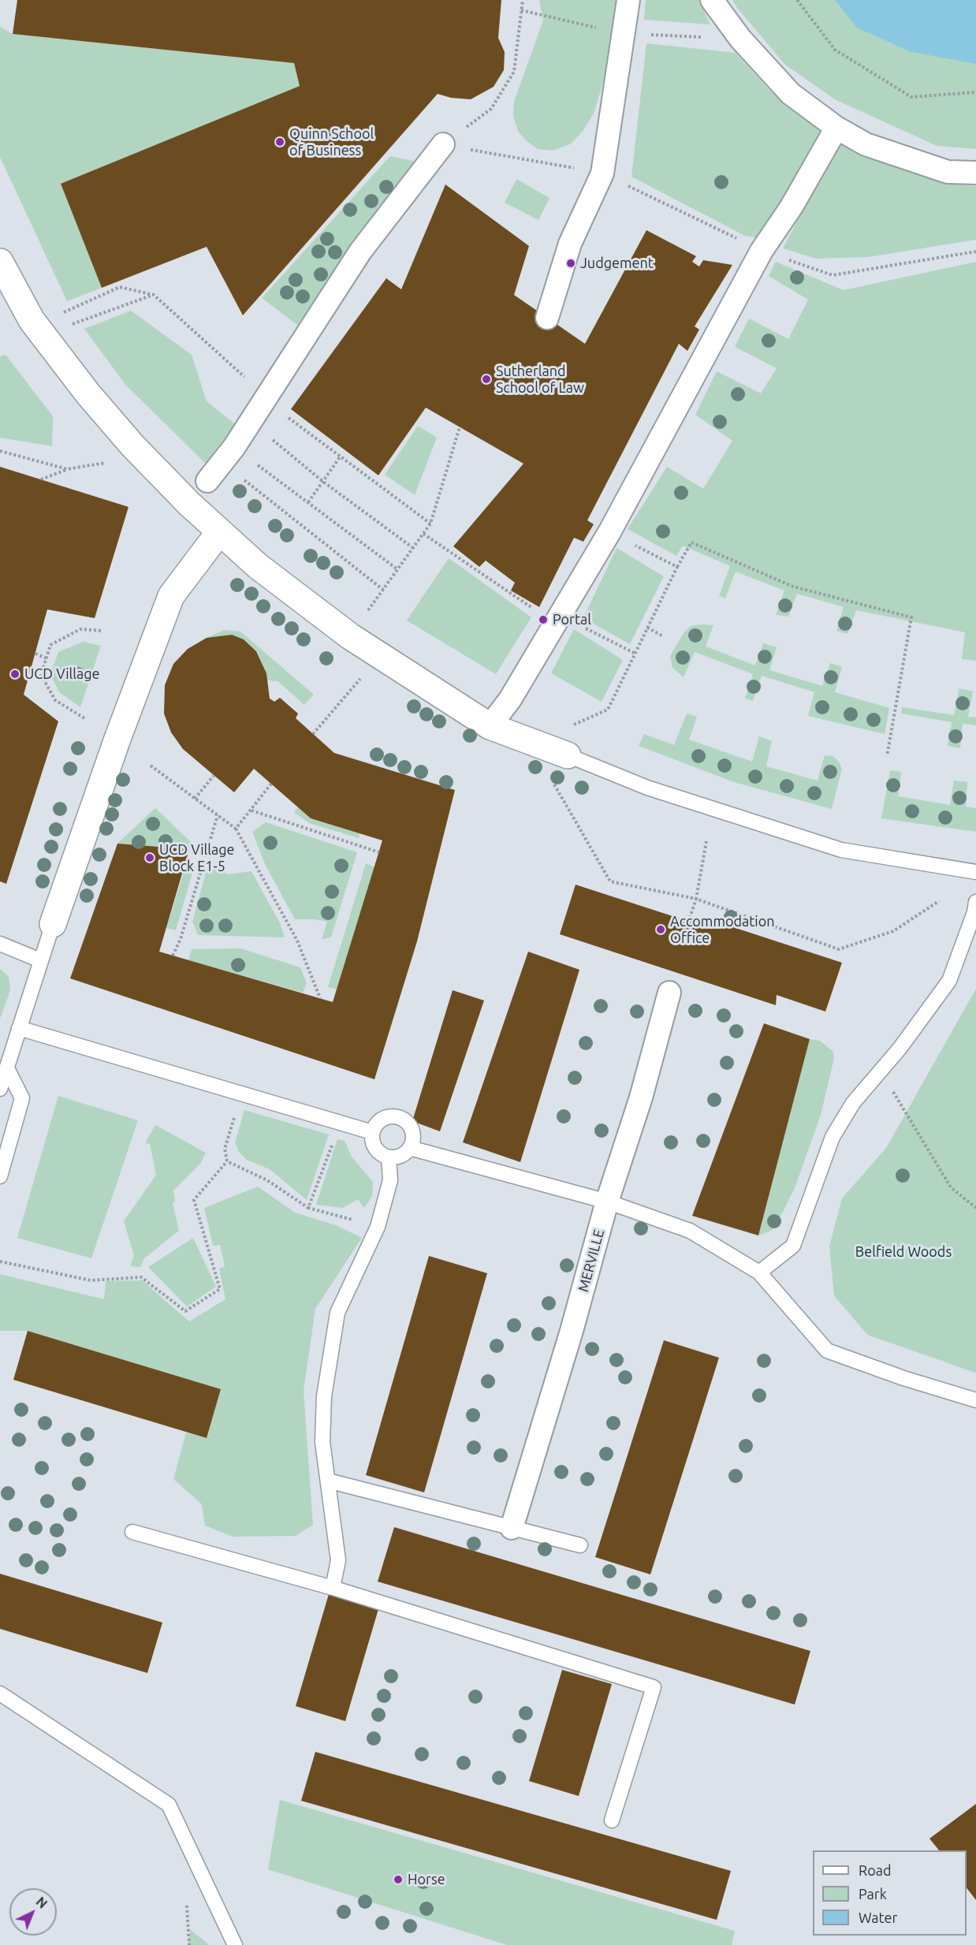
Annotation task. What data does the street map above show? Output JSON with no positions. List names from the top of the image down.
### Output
{
  "streets": {
    "street": ["MERVILLE"]
  },
  "parks": ["Belfield Woods"],
  "places": [
    "Quinn School of Business",
    "Judgement",
    "Sutherland School of Law",
    "Portal",
    "UCD Village",
    "UCD Village Block E1-5",
    "Accommodation Office",
    "Horse"
  ],
  "legend": ["Road", "Park", "Water"],
  "north": "top right"
}
